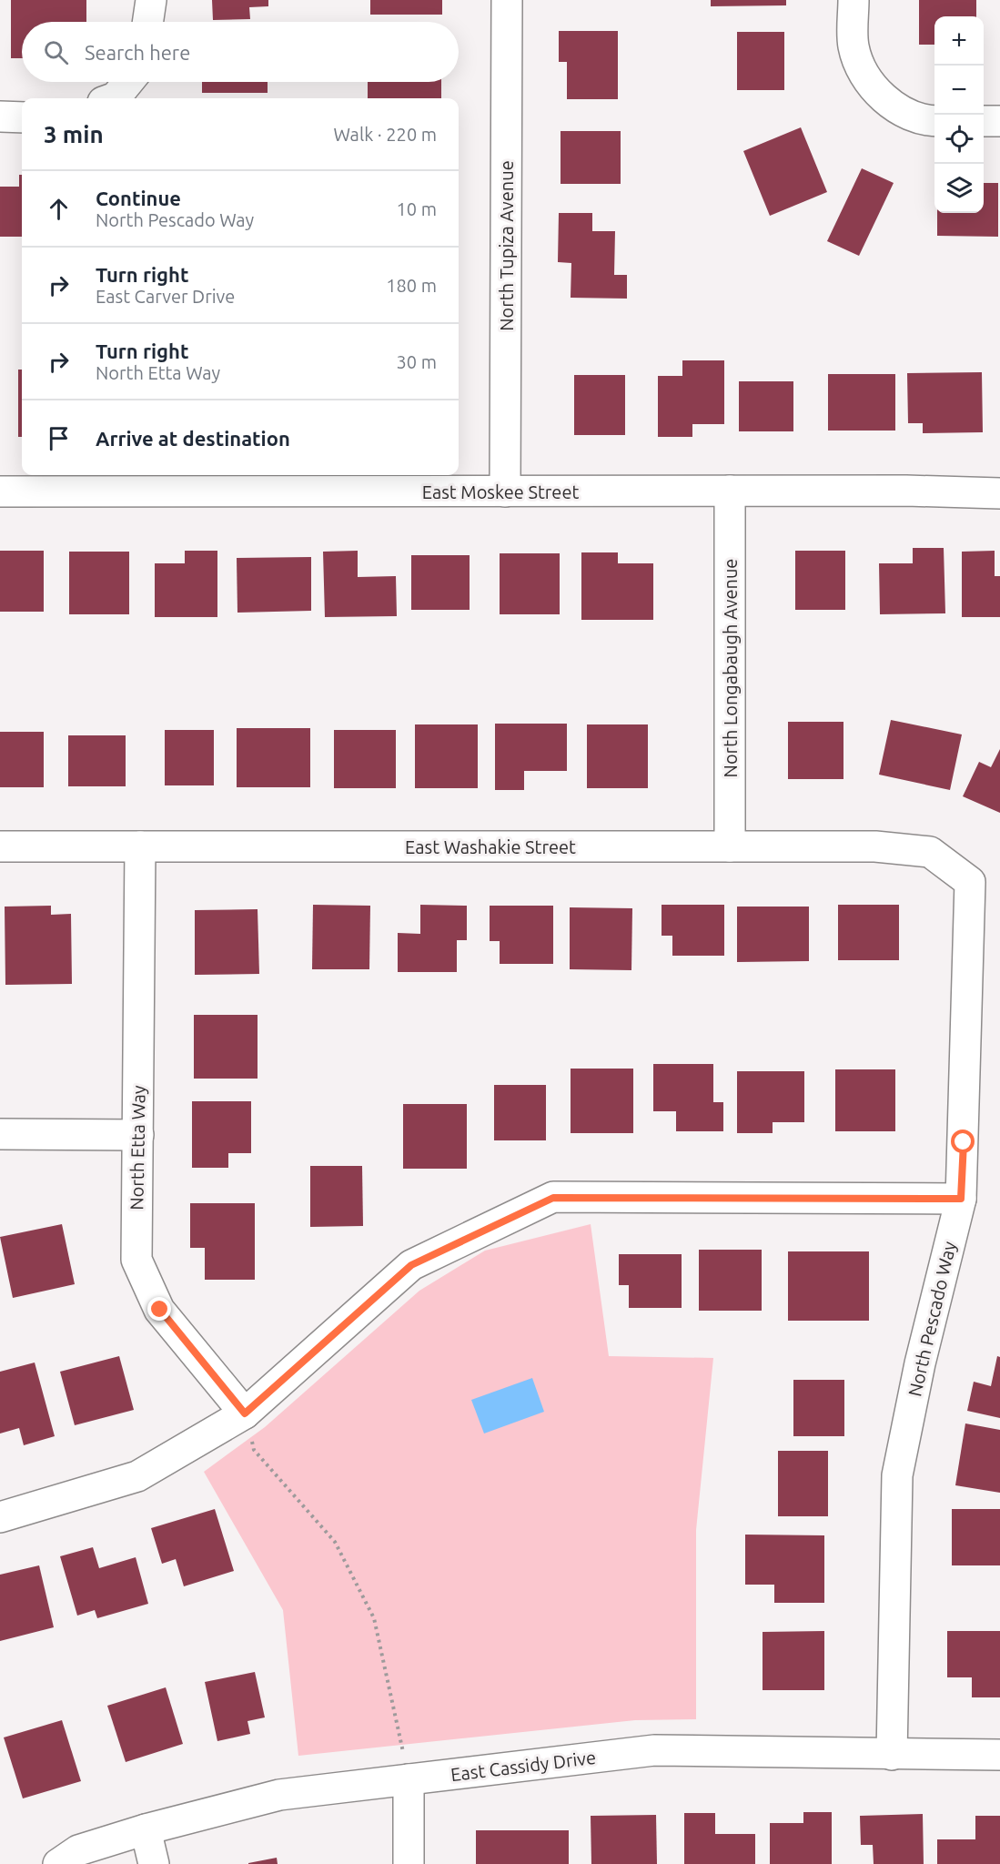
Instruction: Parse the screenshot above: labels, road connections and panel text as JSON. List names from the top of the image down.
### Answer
{
  "streets": {
    "street": [
      "North Tupiza Avenue",
      "East Moskee Street",
      "North Longabaugh Avenue",
      "East Washakie Street",
      "North Etta Way",
      "North Pescado Way",
      "East Cassidy Drive"
    ]
  },
  "crossings": [
    ["North Tupiza Avenue", "East Moskee Street"],
    ["East Moskee Street", "North Longabaugh Avenue"],
    ["North Longabaugh Avenue", "East Washakie Street"],
    ["East Washakie Street", "North Etta Way"],
    ["East Washakie Street", "North Pescado Way"],
    ["North Pescado Way", "East Cassidy Drive"]
  ],
  "page": {
    "map_buttons": ["+", "−"],
    "search": "Search here",
    "heading": ["3 min", "Walk · 220 m"],
    "list": [
      ["Continue", "North Pescado Way", "10 m"],
      ["Turn right", "East Carver Drive", "180 m"],
      ["Turn right", "North Etta Way", "30 m"],
      "Arrive at destination"
    ]
  }
}
